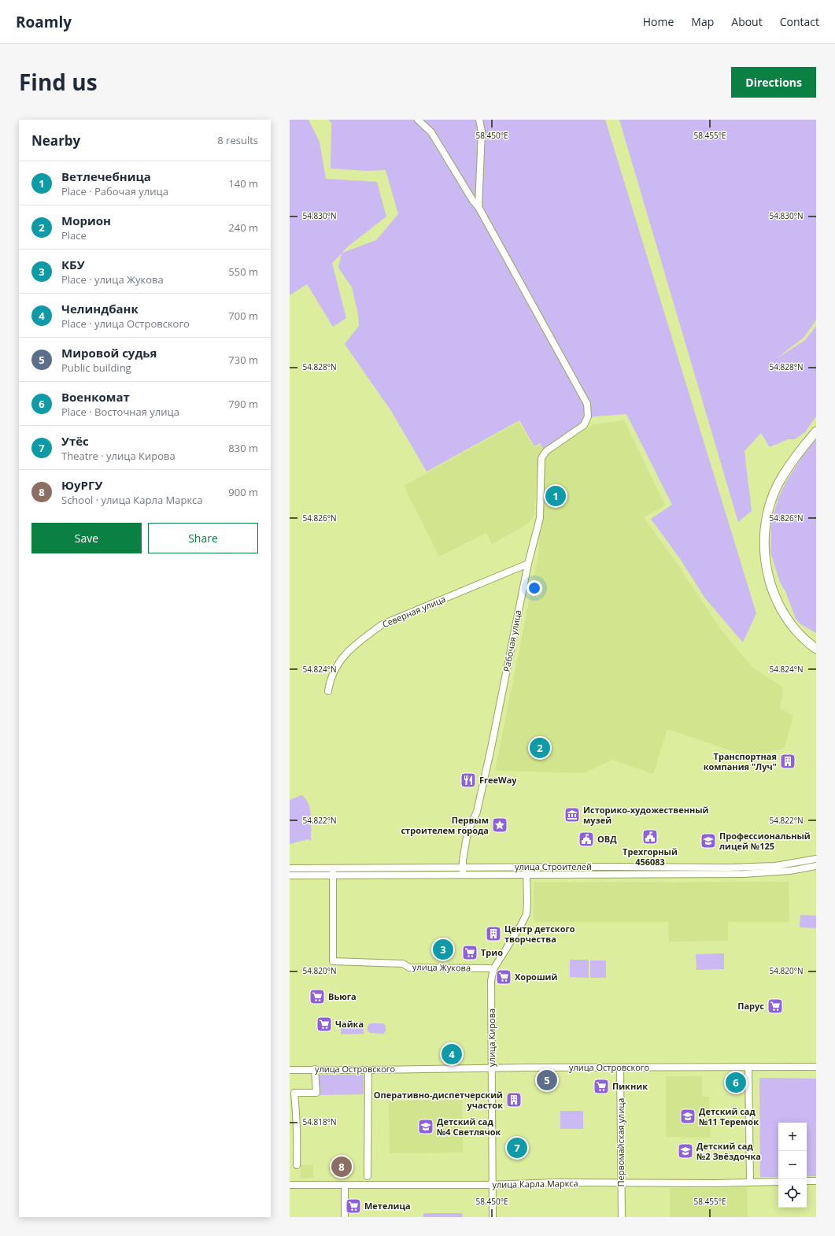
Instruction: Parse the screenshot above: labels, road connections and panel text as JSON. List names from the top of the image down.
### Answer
{
  "streets": {
    "street": [
      "Северная улица",
      "Рабочая улица",
      "улица Строителей",
      "улица Жукова",
      "улица Кирова",
      "улица Островского",
      "Первомайская улица",
      "улица Карла Маркса"
    ]
  },
  "crossings": [
    ["Северная улица", "Рабочая улица"],
    ["Рабочая улица", "улица Строителей"],
    ["улица Строителей", "улица Жукова"],
    ["улица Строителей", "улица Кирова"],
    ["улица Жукова", "улица Кирова"],
    ["улица Кирова", "улица Островского"],
    ["улица Кирова", "улица Карла Маркса"],
    ["улица Островского", "Первомайская улица"],
    ["Первомайская улица", "улица Карла Маркса"]
  ],
  "places": {
    "building": ["Транспортная компания \"Луч\"", "Центр детского творчества", "Оперативно-диспетчерский участок"],
    "restaurant": ["FreeWay"],
    "museum": ["Историко-художественный музей"],
    "place": ["Первым строителем города"],
    "public building": ["Трехгорный 456083", "ОВД"],
    "school or university": [
      "Профессиональный лицей №125",
      "Детский сад №11 Теремок",
      "Детский сад №4 Светлячок",
      "Детский сад №2 Звёздочка"
    ],
    "supermarket": [
      "Трио",
      "Хороший",
      "Вьюга",
      "Парус",
      "Чайка",
      "Пикник",
      "Метелица"
    ]
  },
  "page": {
    "header": "Roamly",
    "nav": [
      "Home",
      "Map",
      "About",
      "Contact"
    ],
    "title": "Find us",
    "buttons": [
      "Directions",
      ["Save", "Share"]
    ],
    "heading": ["Nearby", "8 results"],
    "list": [
      {
        "mark": "1",
        "name": "Ветлечебница",
        "note": "Place · Рабочая улица",
        "value": "140 m"
      },
      {
        "mark": "2",
        "name": "Морион",
        "note": "Place",
        "value": "240 m"
      },
      {
        "mark": "3",
        "name": "КБУ",
        "note": "Place · улица Жукова",
        "value": "550 m"
      },
      {
        "mark": "4",
        "name": "Челиндбанк",
        "note": "Place · улица Островского",
        "value": "700 m"
      },
      {
        "mark": "5",
        "name": "Мировой судья",
        "note": "Public building",
        "value": "730 m"
      },
      {
        "mark": "6",
        "name": "Военкомат",
        "note": "Place · Восточная улица",
        "value": "790 m"
      },
      {
        "mark": "7",
        "name": "Утёс",
        "note": "Theatre · улица Кирова",
        "value": "830 m"
      },
      {
        "mark": "8",
        "name": "ЮуРГУ",
        "note": "School · улица Карла Маркса",
        "value": "900 m"
      }
    ],
    "pins": [
      "1",
      "2",
      "3",
      "4",
      "5",
      "6",
      "7",
      "8"
    ],
    "map_buttons": ["+", "−"]
  },
  "coordinates": [
    "58.450°E",
    "58.455°E",
    "54.830°N",
    "54.828°N",
    "54.826°N",
    "54.824°N",
    "54.822°N",
    "54.820°N",
    "54.818°N"
  ]
}
